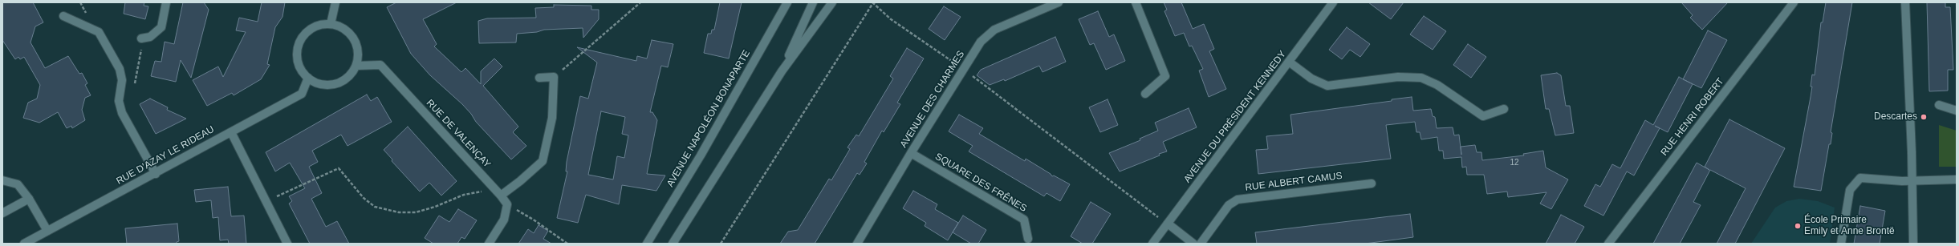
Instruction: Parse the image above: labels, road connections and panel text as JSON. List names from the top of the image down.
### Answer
{
  "streets": {
    "street": [
      "AVENUE DES CHARMES",
      "AVENUE DU PRÉSIDENT KENNEDY",
      "RUE HENRI ROBERT",
      "AVENUE NAPOLÉON BONAPARTE",
      "RUE DE VALENÇAY",
      "RUE D’AZAY LE RIDEAU",
      "RUE ALBERT CAMUS",
      "SQUARE DES FRÊNES"
    ]
  },
  "crossings": [
    ["AVENUE DES CHARMES", "SQUARE DES FRÊNES"],
    ["RUE DE VALENÇAY", "RUE D’AZAY LE RIDEAU"]
  ],
  "places": ["Descartes", "École Primaire Emily et Anne Brontë"],
  "house_numbers": ["12"]
}
